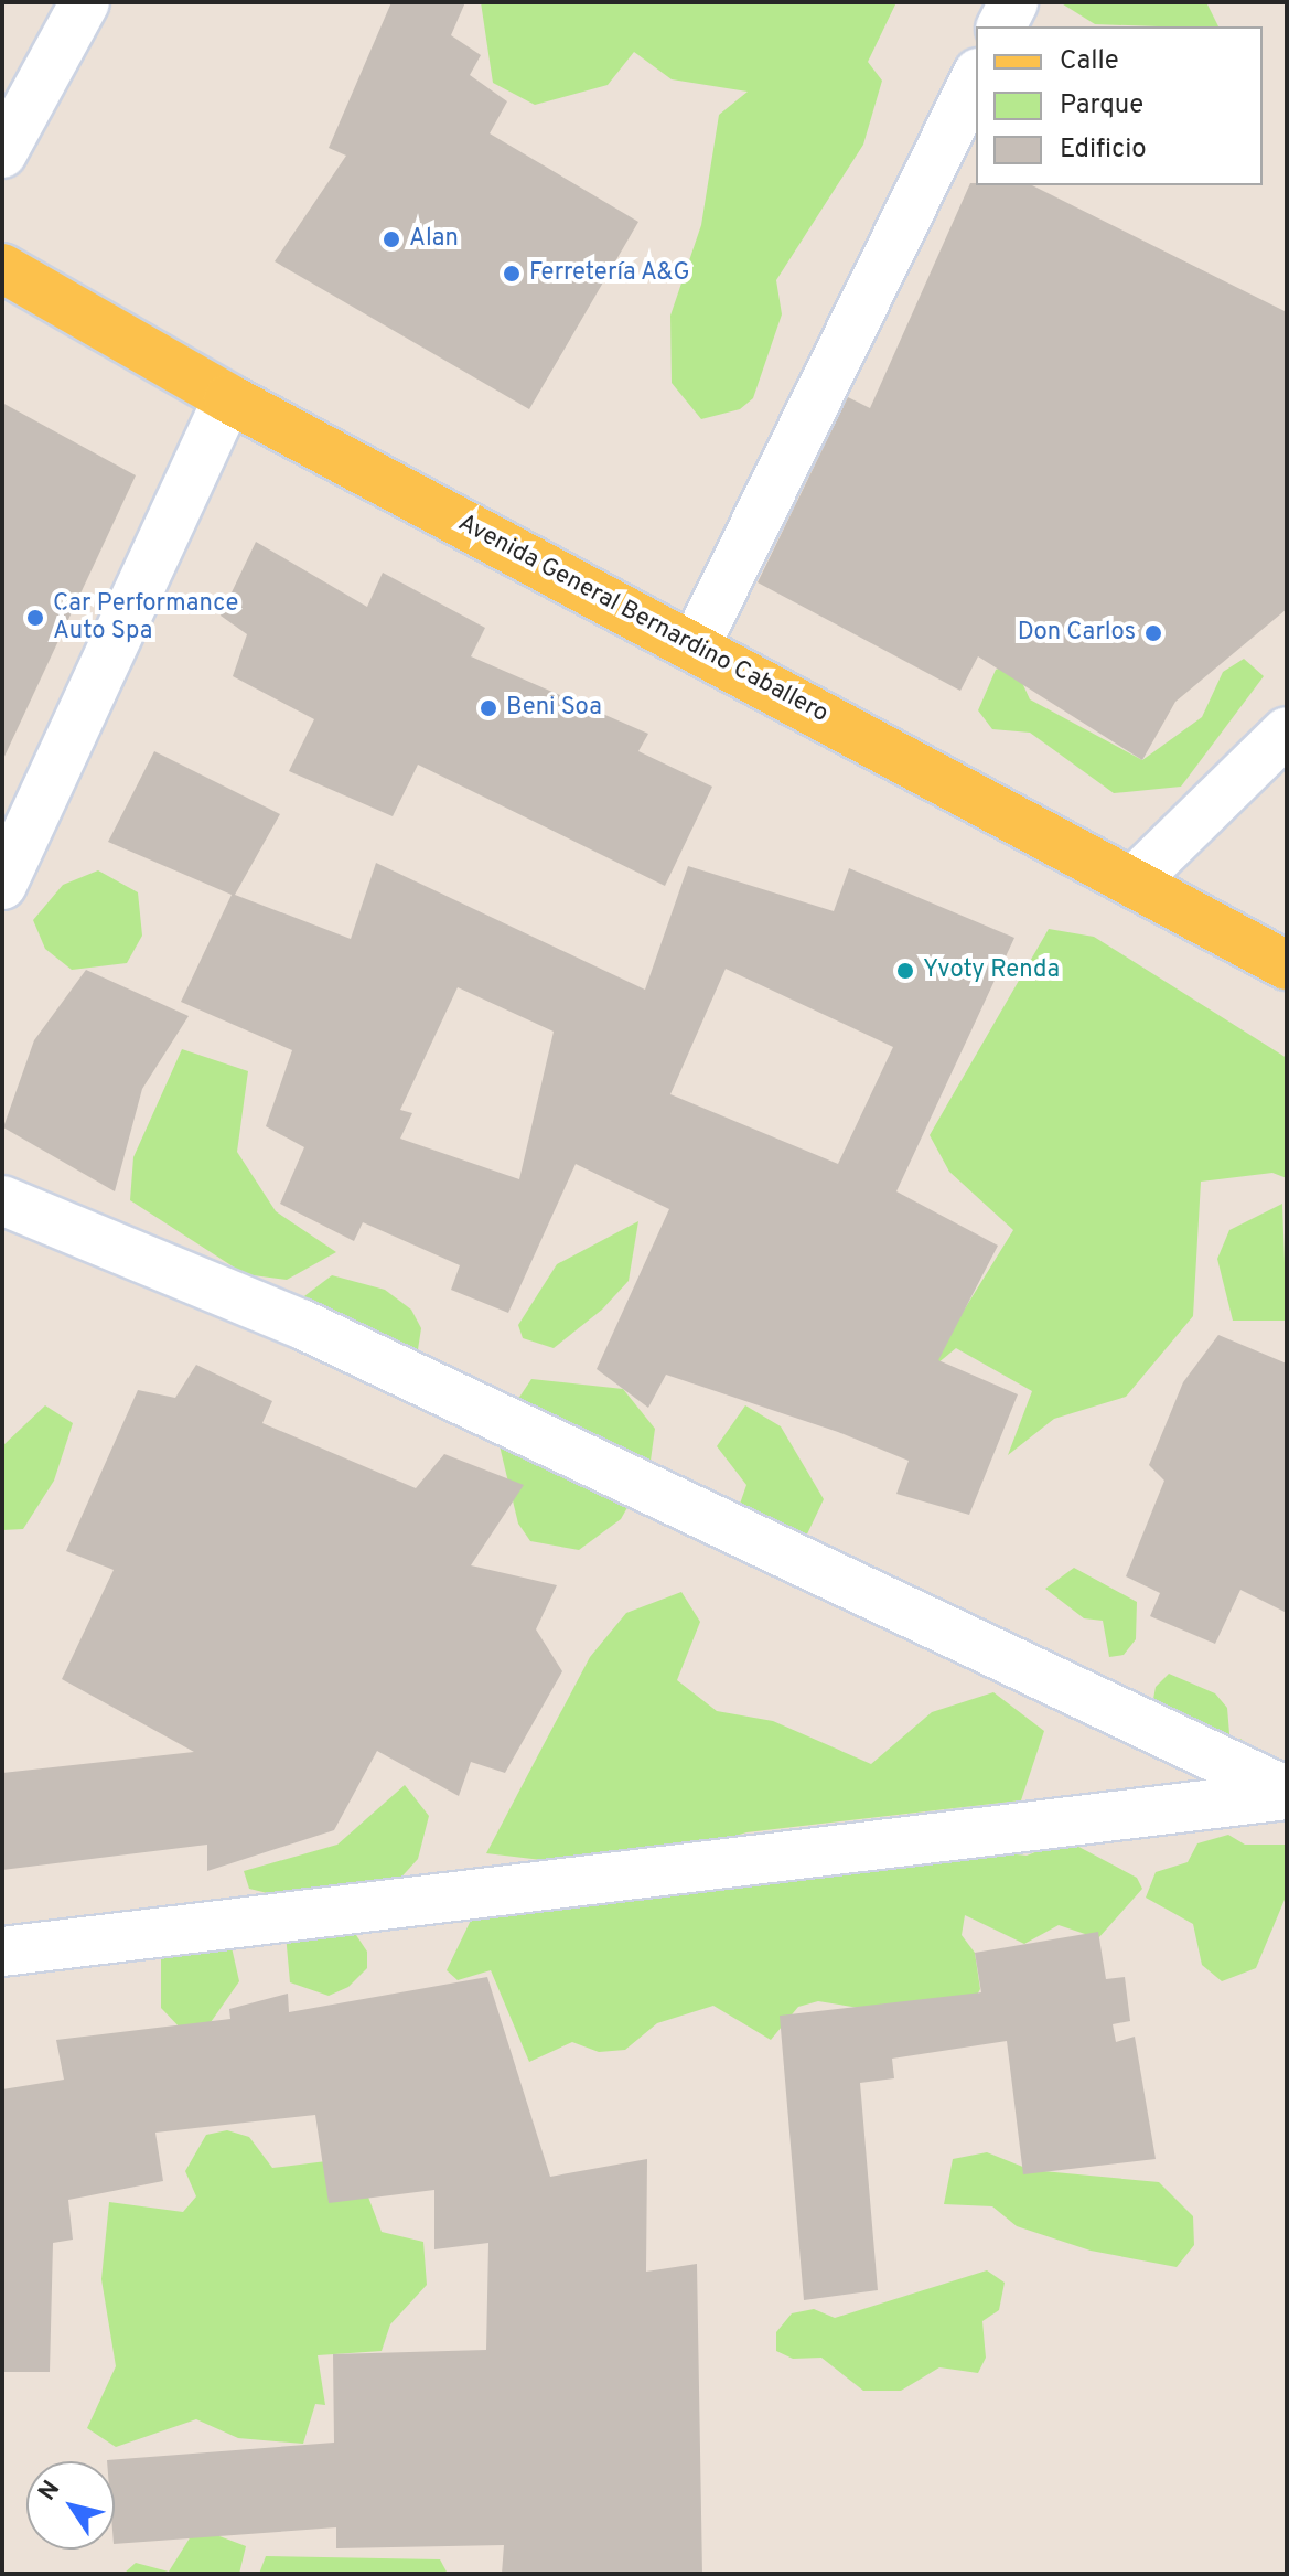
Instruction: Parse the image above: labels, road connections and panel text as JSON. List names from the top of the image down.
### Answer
{
  "streets": {
    "main road": ["Avenida General Bernardino Caballero"]
  },
  "places": [
    "Alan",
    "Ferretería A&G",
    "Car Performance Auto Spa",
    "Don Carlos",
    "Beni Soa",
    "Yvoty Renda"
  ],
  "legend": ["Calle", "Parque", "Edificio"],
  "north": "top left"
}
